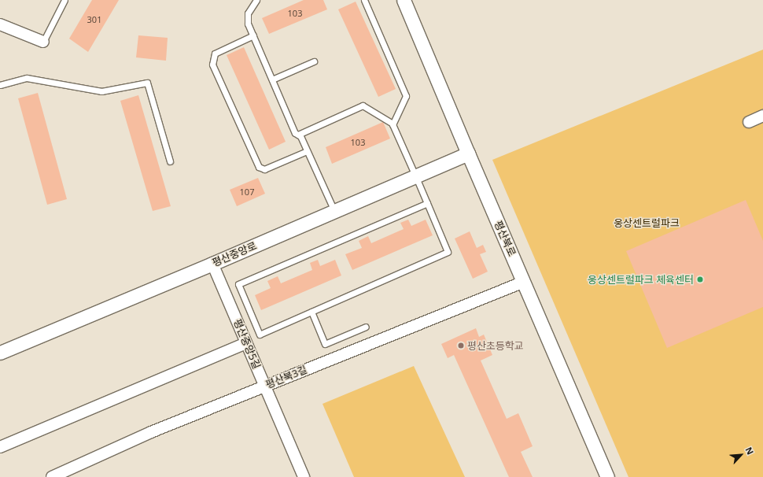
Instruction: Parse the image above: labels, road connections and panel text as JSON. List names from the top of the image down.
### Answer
{
  "streets": {
    "street": [
      "평산북로",
      "평산중앙로",
      "평산중앙5길",
      "평산북3길"
    ]
  },
  "crossings": [
    ["평산북로", "평산중앙로"],
    ["평산북로", "평산북3길"],
    ["평산중앙로", "평산중앙5길"],
    ["평산중앙5길", "평산북3길"]
  ],
  "parks": ["웅상센트럴파크"],
  "places": ["웅상센트럴파크 체육센터", "평산초등학교"],
  "house_numbers": [
    "103",
    "301",
    "103",
    "107"
  ],
  "north": "top right"
}
